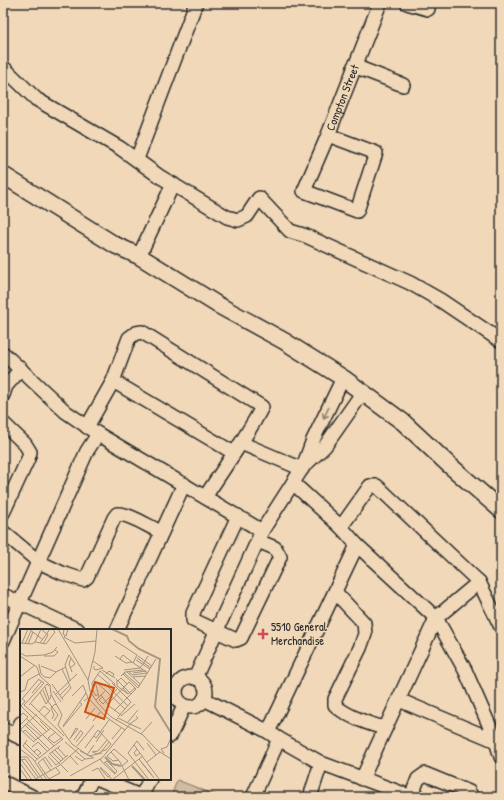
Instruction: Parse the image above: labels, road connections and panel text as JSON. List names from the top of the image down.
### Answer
{
  "streets": {
    "street": ["Compton Street"]
  },
  "places": {
    "health": ["5510 General Merchandise"]
  }
}
